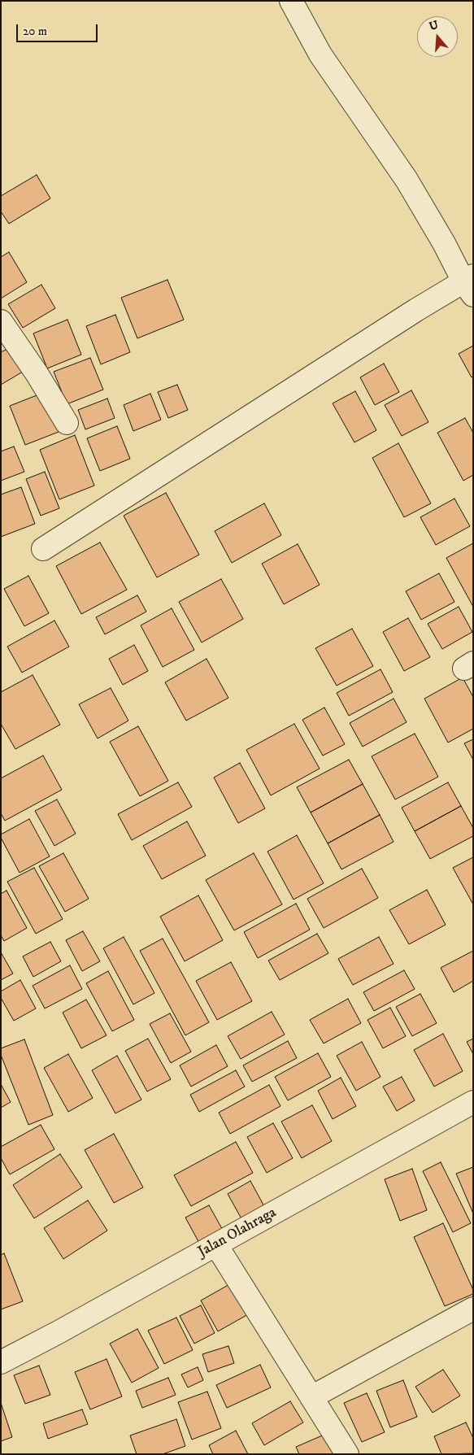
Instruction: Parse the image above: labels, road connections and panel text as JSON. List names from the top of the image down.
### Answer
{
  "streets": {
    "street": ["Jalan Olahraga"]
  },
  "scale_bar": "20 m",
  "north": "top"
}
